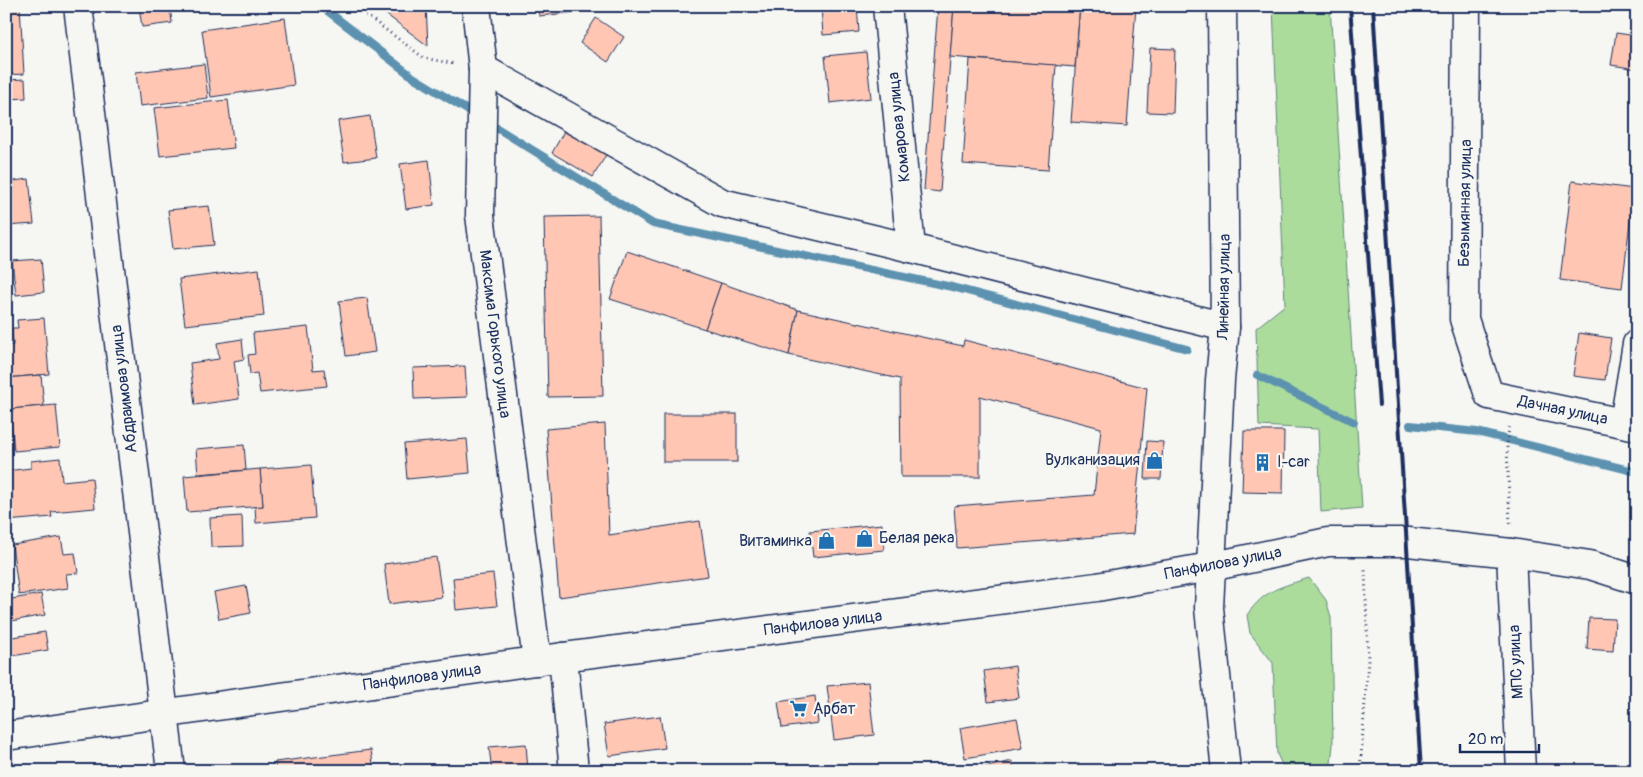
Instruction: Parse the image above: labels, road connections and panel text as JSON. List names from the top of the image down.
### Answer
{
  "streets": {
    "street": [
      "Комарова улица",
      "Безымянная улица",
      "Линейная улица",
      "Максима Горького улица",
      "Абдраимова улица",
      "Дачная улица",
      "Панфилова улица",
      "МПС улица"
    ]
  },
  "crossings": [
    ["Безымянная улица", "Дачная улица"],
    ["Линейная улица", "Панфилова улица"],
    ["Максима Горького улица", "Панфилова улица"],
    ["Абдраимова улица", "Панфилова улица"],
    ["Панфилова улица", "МПС улица"]
  ],
  "places": {
    "shop": ["Вулканизация", "Белая река", "Витаминка"],
    "building": ["I-car"],
    "supermarket": ["Арбат"]
  },
  "scale_bar": "20 m"
}
